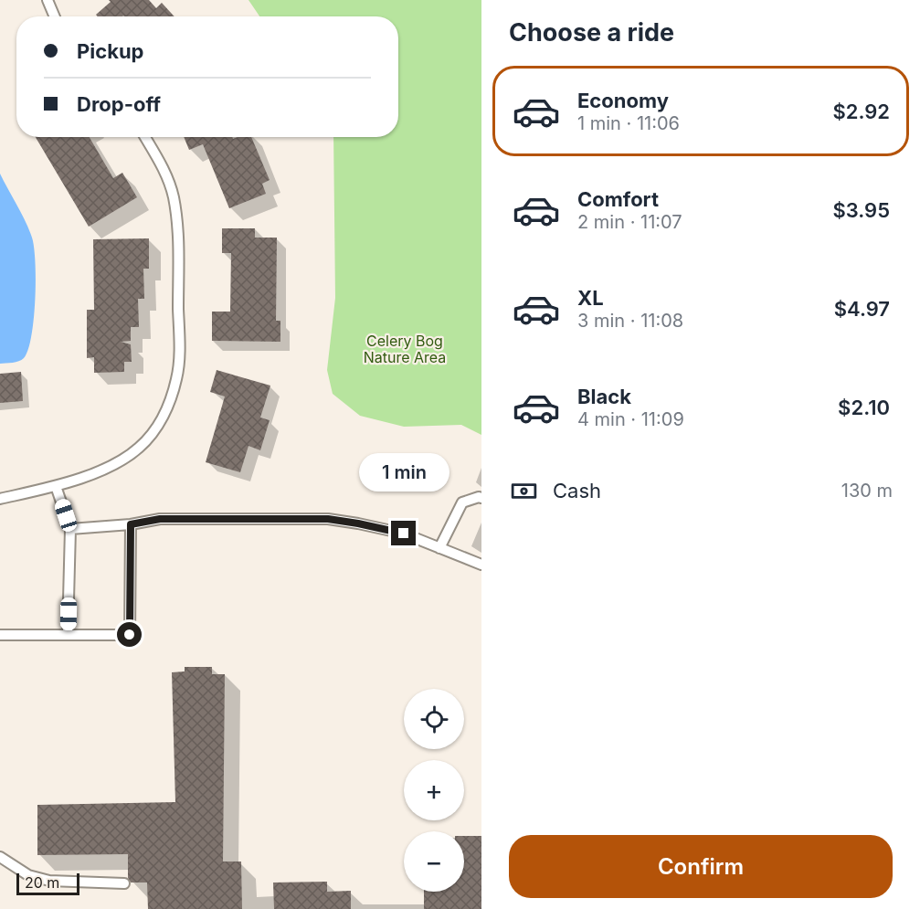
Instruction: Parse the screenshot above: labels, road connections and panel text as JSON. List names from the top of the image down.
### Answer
{
  "parks": ["Celery Bog Nature Area"],
  "scale_bar": "20 m",
  "page": {
    "heading": "Choose a ride",
    "banner": ["Pickup", "Drop-off"],
    "list": [
      {
        "name": "Economy",
        "note": "1 min · 11:06",
        "value": "$2.92"
      },
      {
        "name": "Comfort",
        "note": "2 min · 11:07",
        "value": "$3.95"
      },
      {
        "name": "XL",
        "note": "3 min · 11:08",
        "value": "$4.97"
      },
      {
        "name": "Black",
        "note": "4 min · 11:09",
        "value": "$2.10"
      }
    ],
    "bubble": "1 min",
    "pay": ["Cash", "130 m"],
    "map_buttons": ["+", "−"],
    "buttons": "Confirm",
    "scale": "20 m"
  }
}
